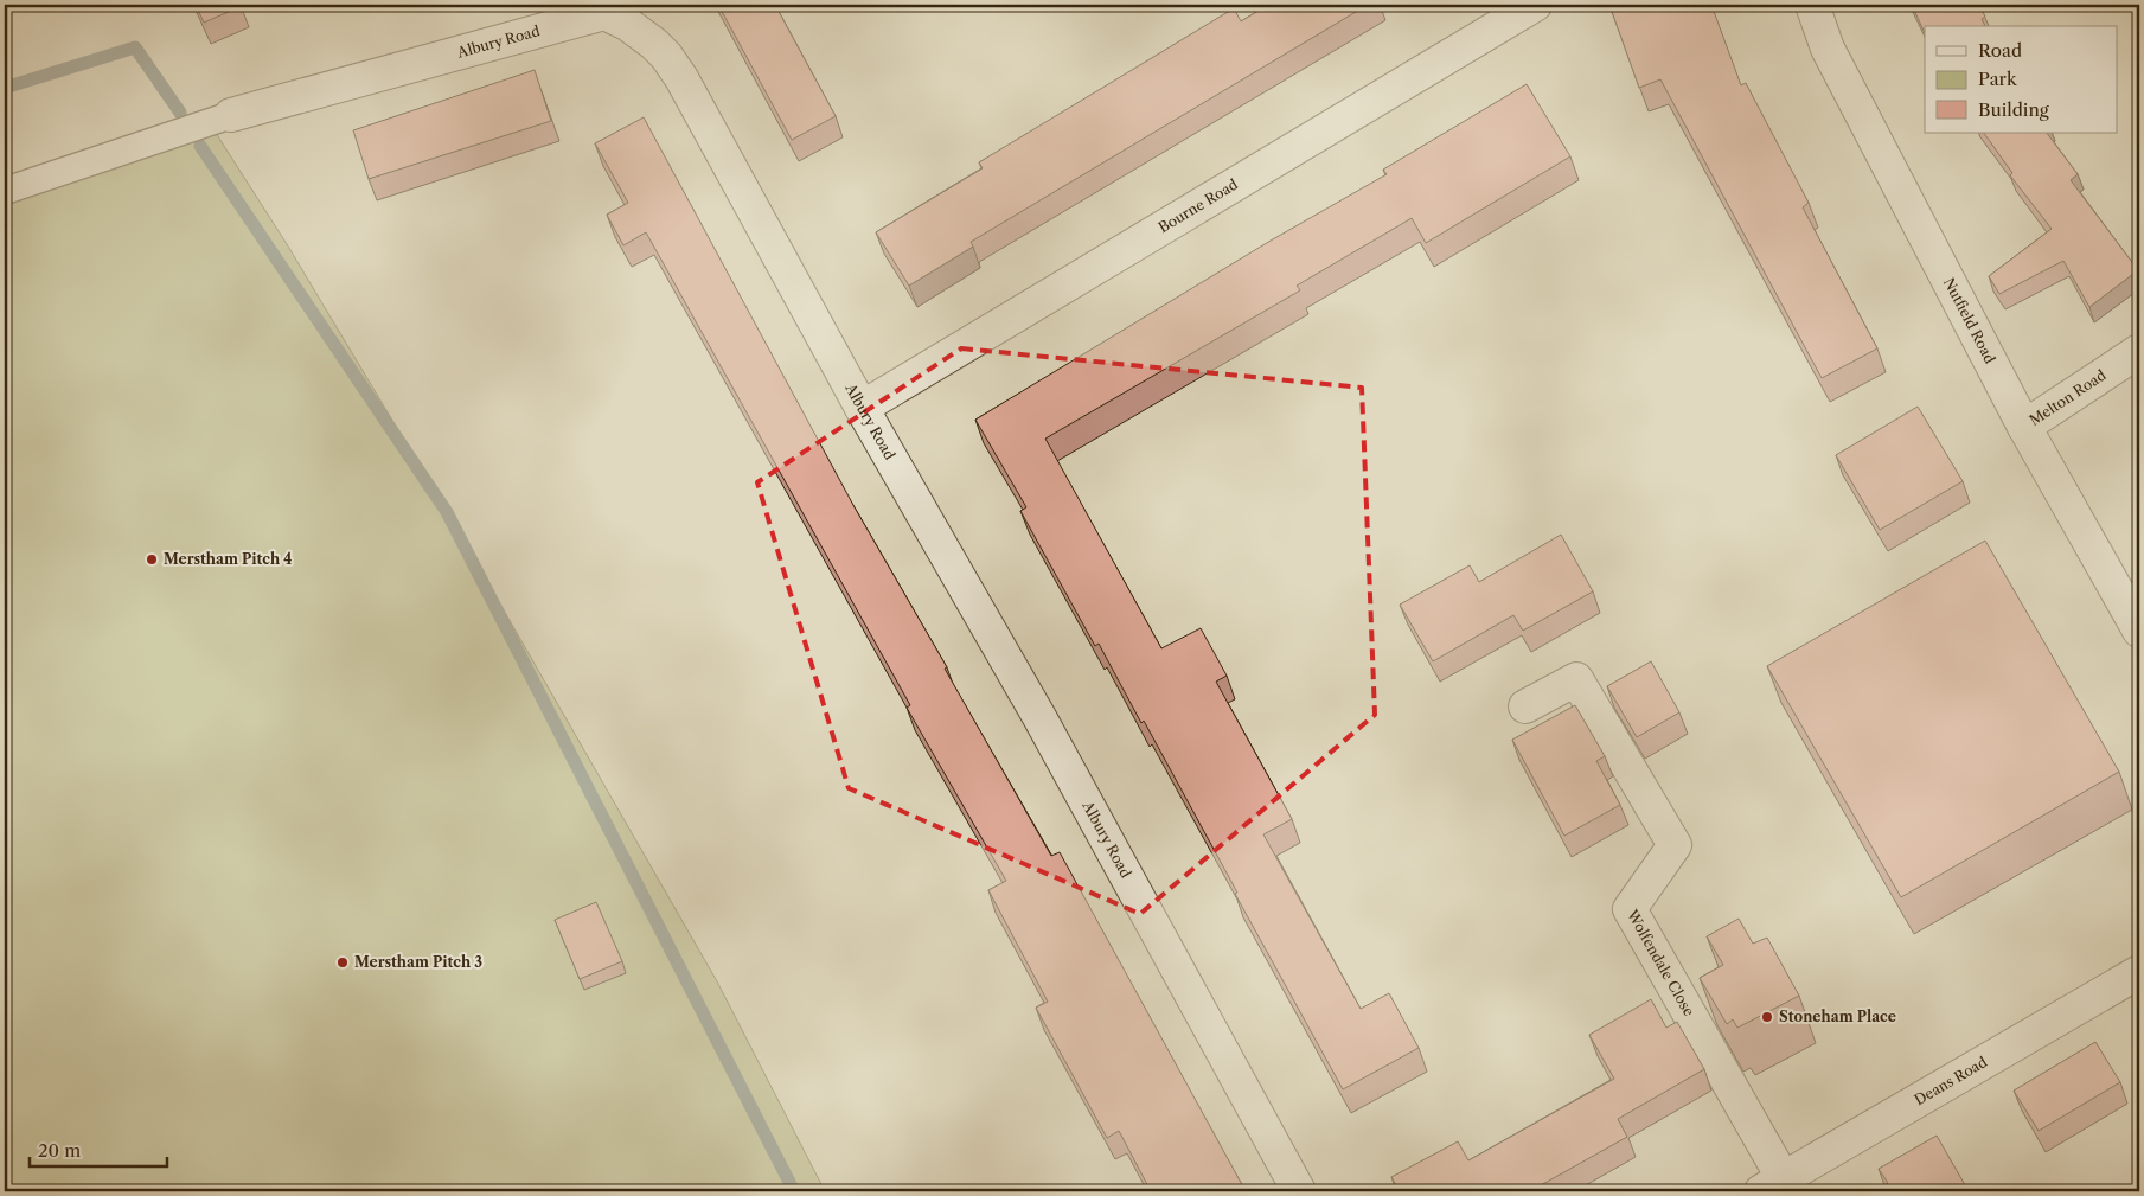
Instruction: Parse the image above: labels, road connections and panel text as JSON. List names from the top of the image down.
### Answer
{
  "streets": {
    "street": [
      "Albury Road",
      "Bourne Road",
      "Nutfield Road",
      "Melton Road",
      "Wolfendale Close",
      "Deans Road"
    ]
  },
  "crossings": [
    ["Albury Road", "Bourne Road"],
    ["Nutfield Road", "Melton Road"],
    ["Wolfendale Close", "Deans Road"]
  ],
  "places": ["Merstham Pitch 4", "Merstham Pitch 3", "Stoneham Place"],
  "legend": ["Road", "Park", "Building"],
  "scale_bar": "20 m"
}
